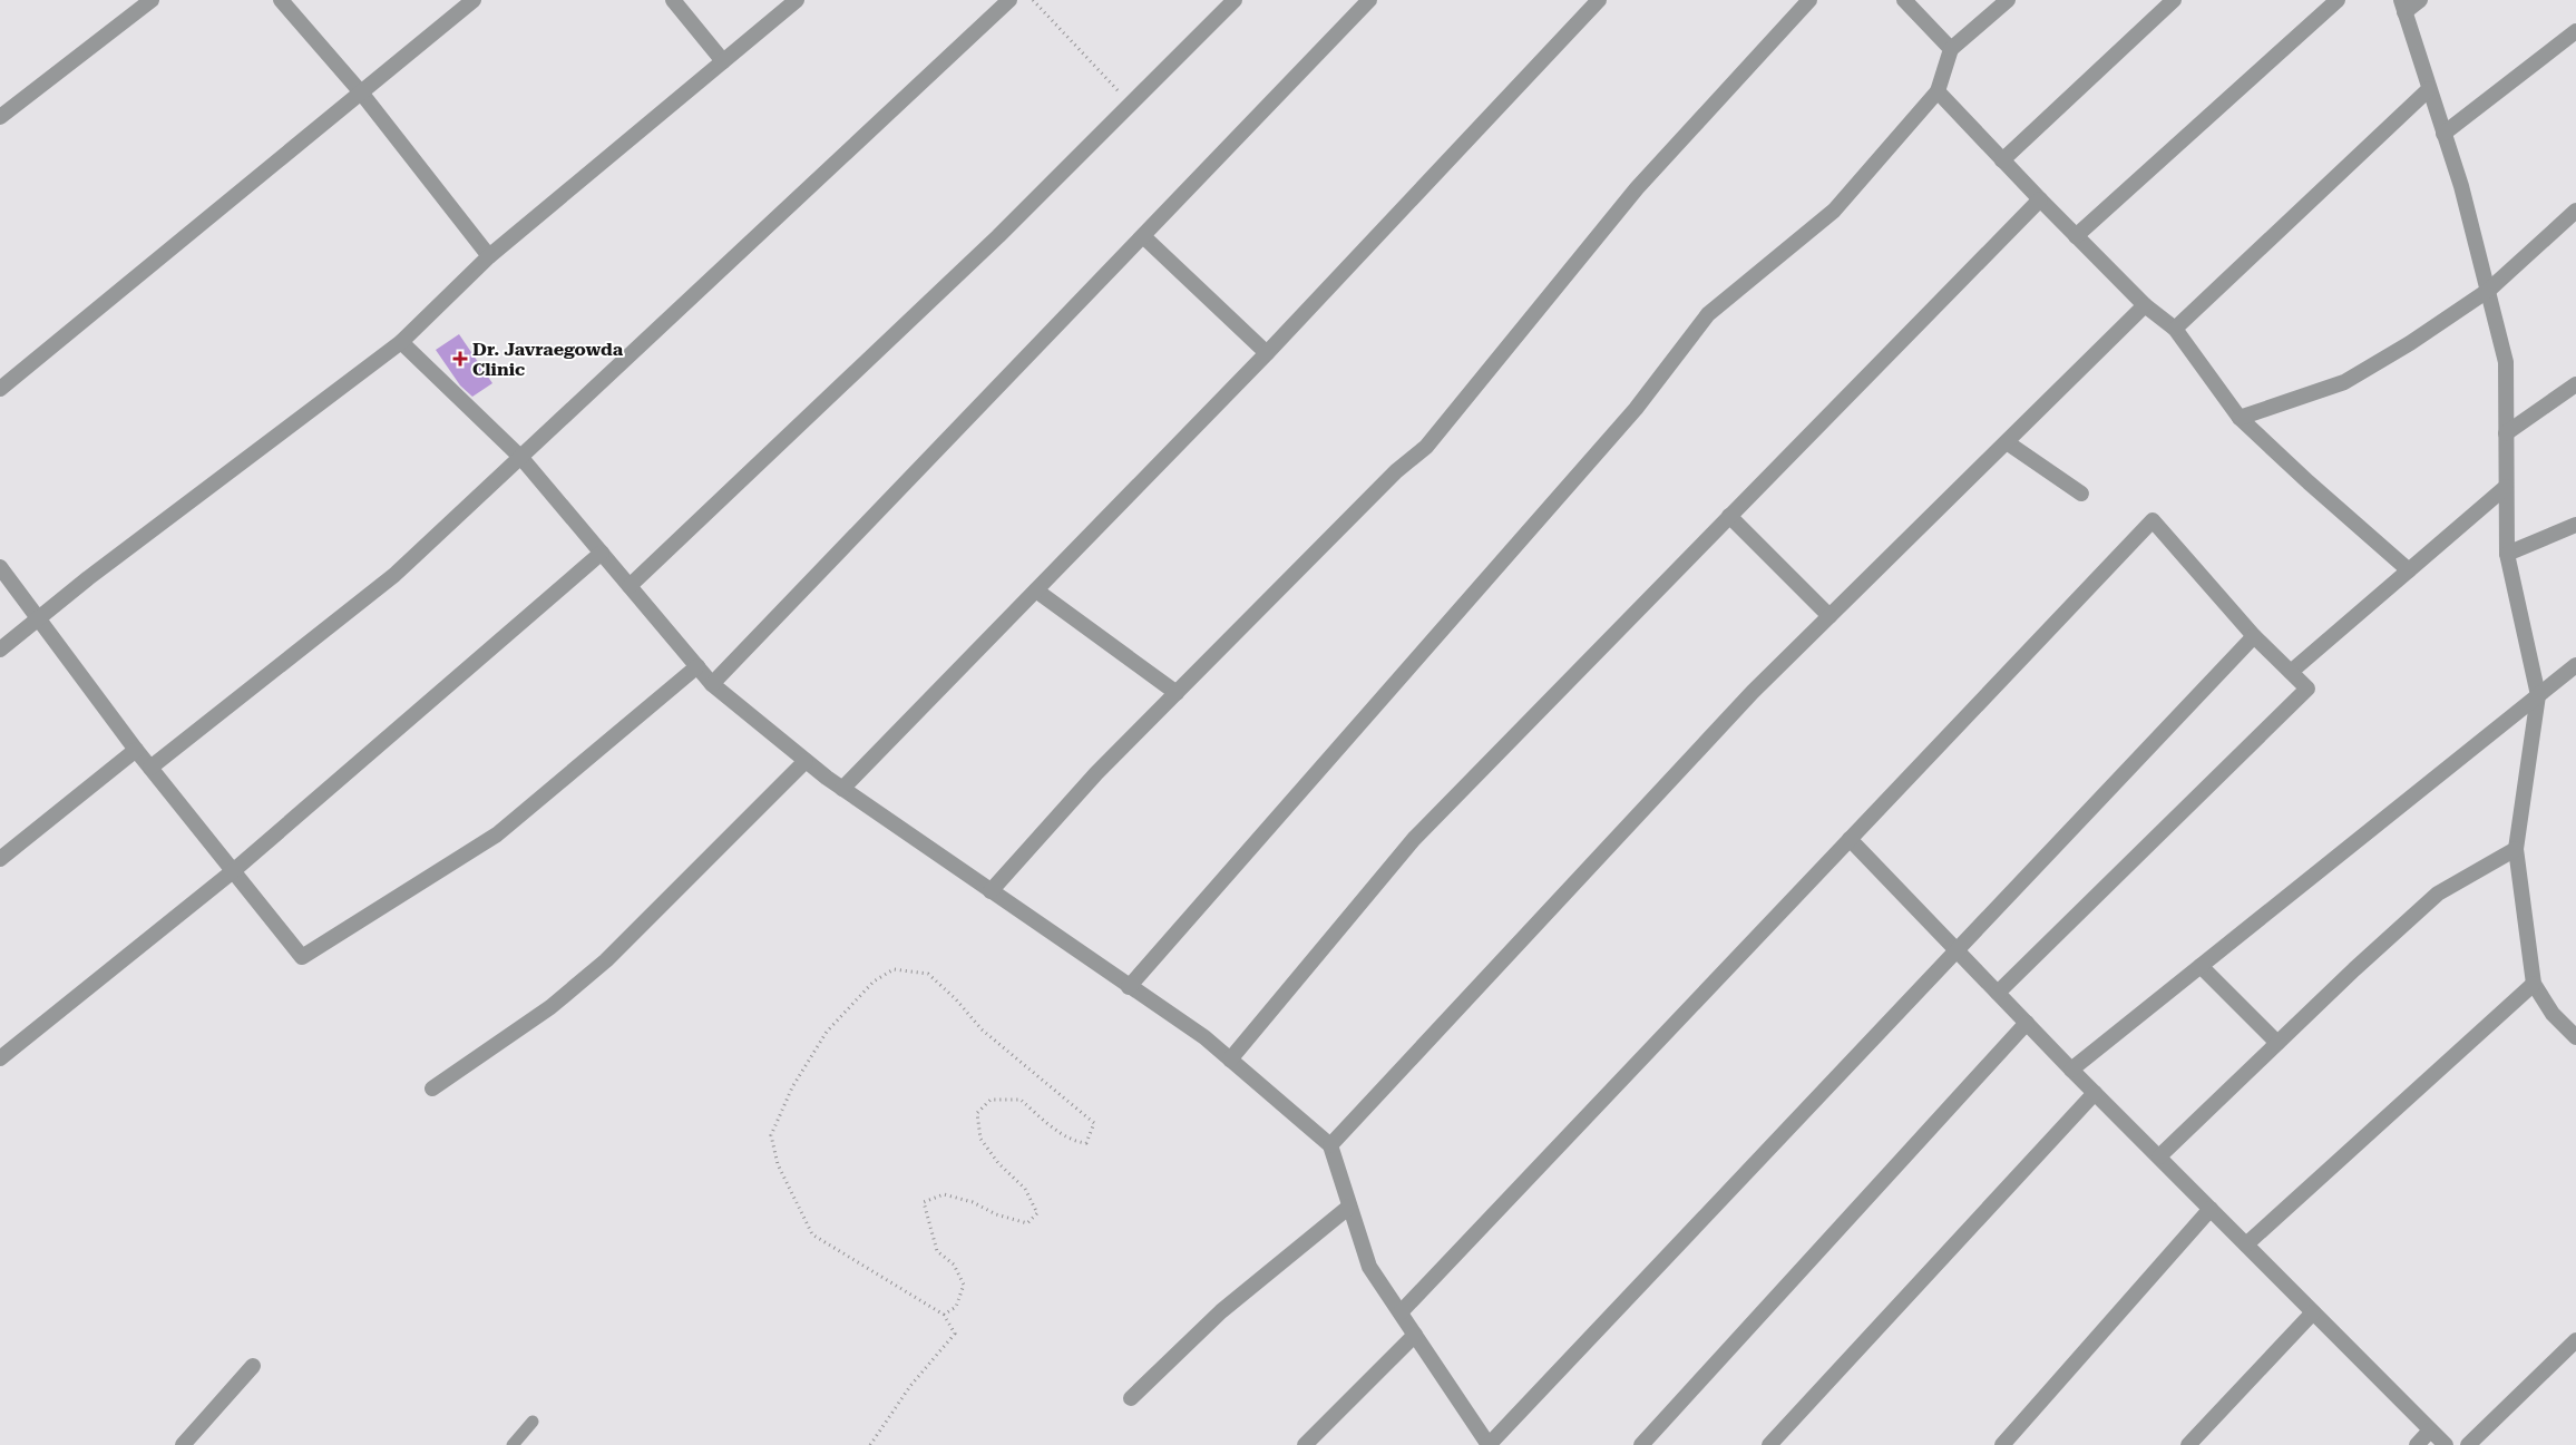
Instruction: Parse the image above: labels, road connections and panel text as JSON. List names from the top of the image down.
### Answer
{
  "places": {
    "health": ["Dr. Javraegowda Clinic"]
  }
}
